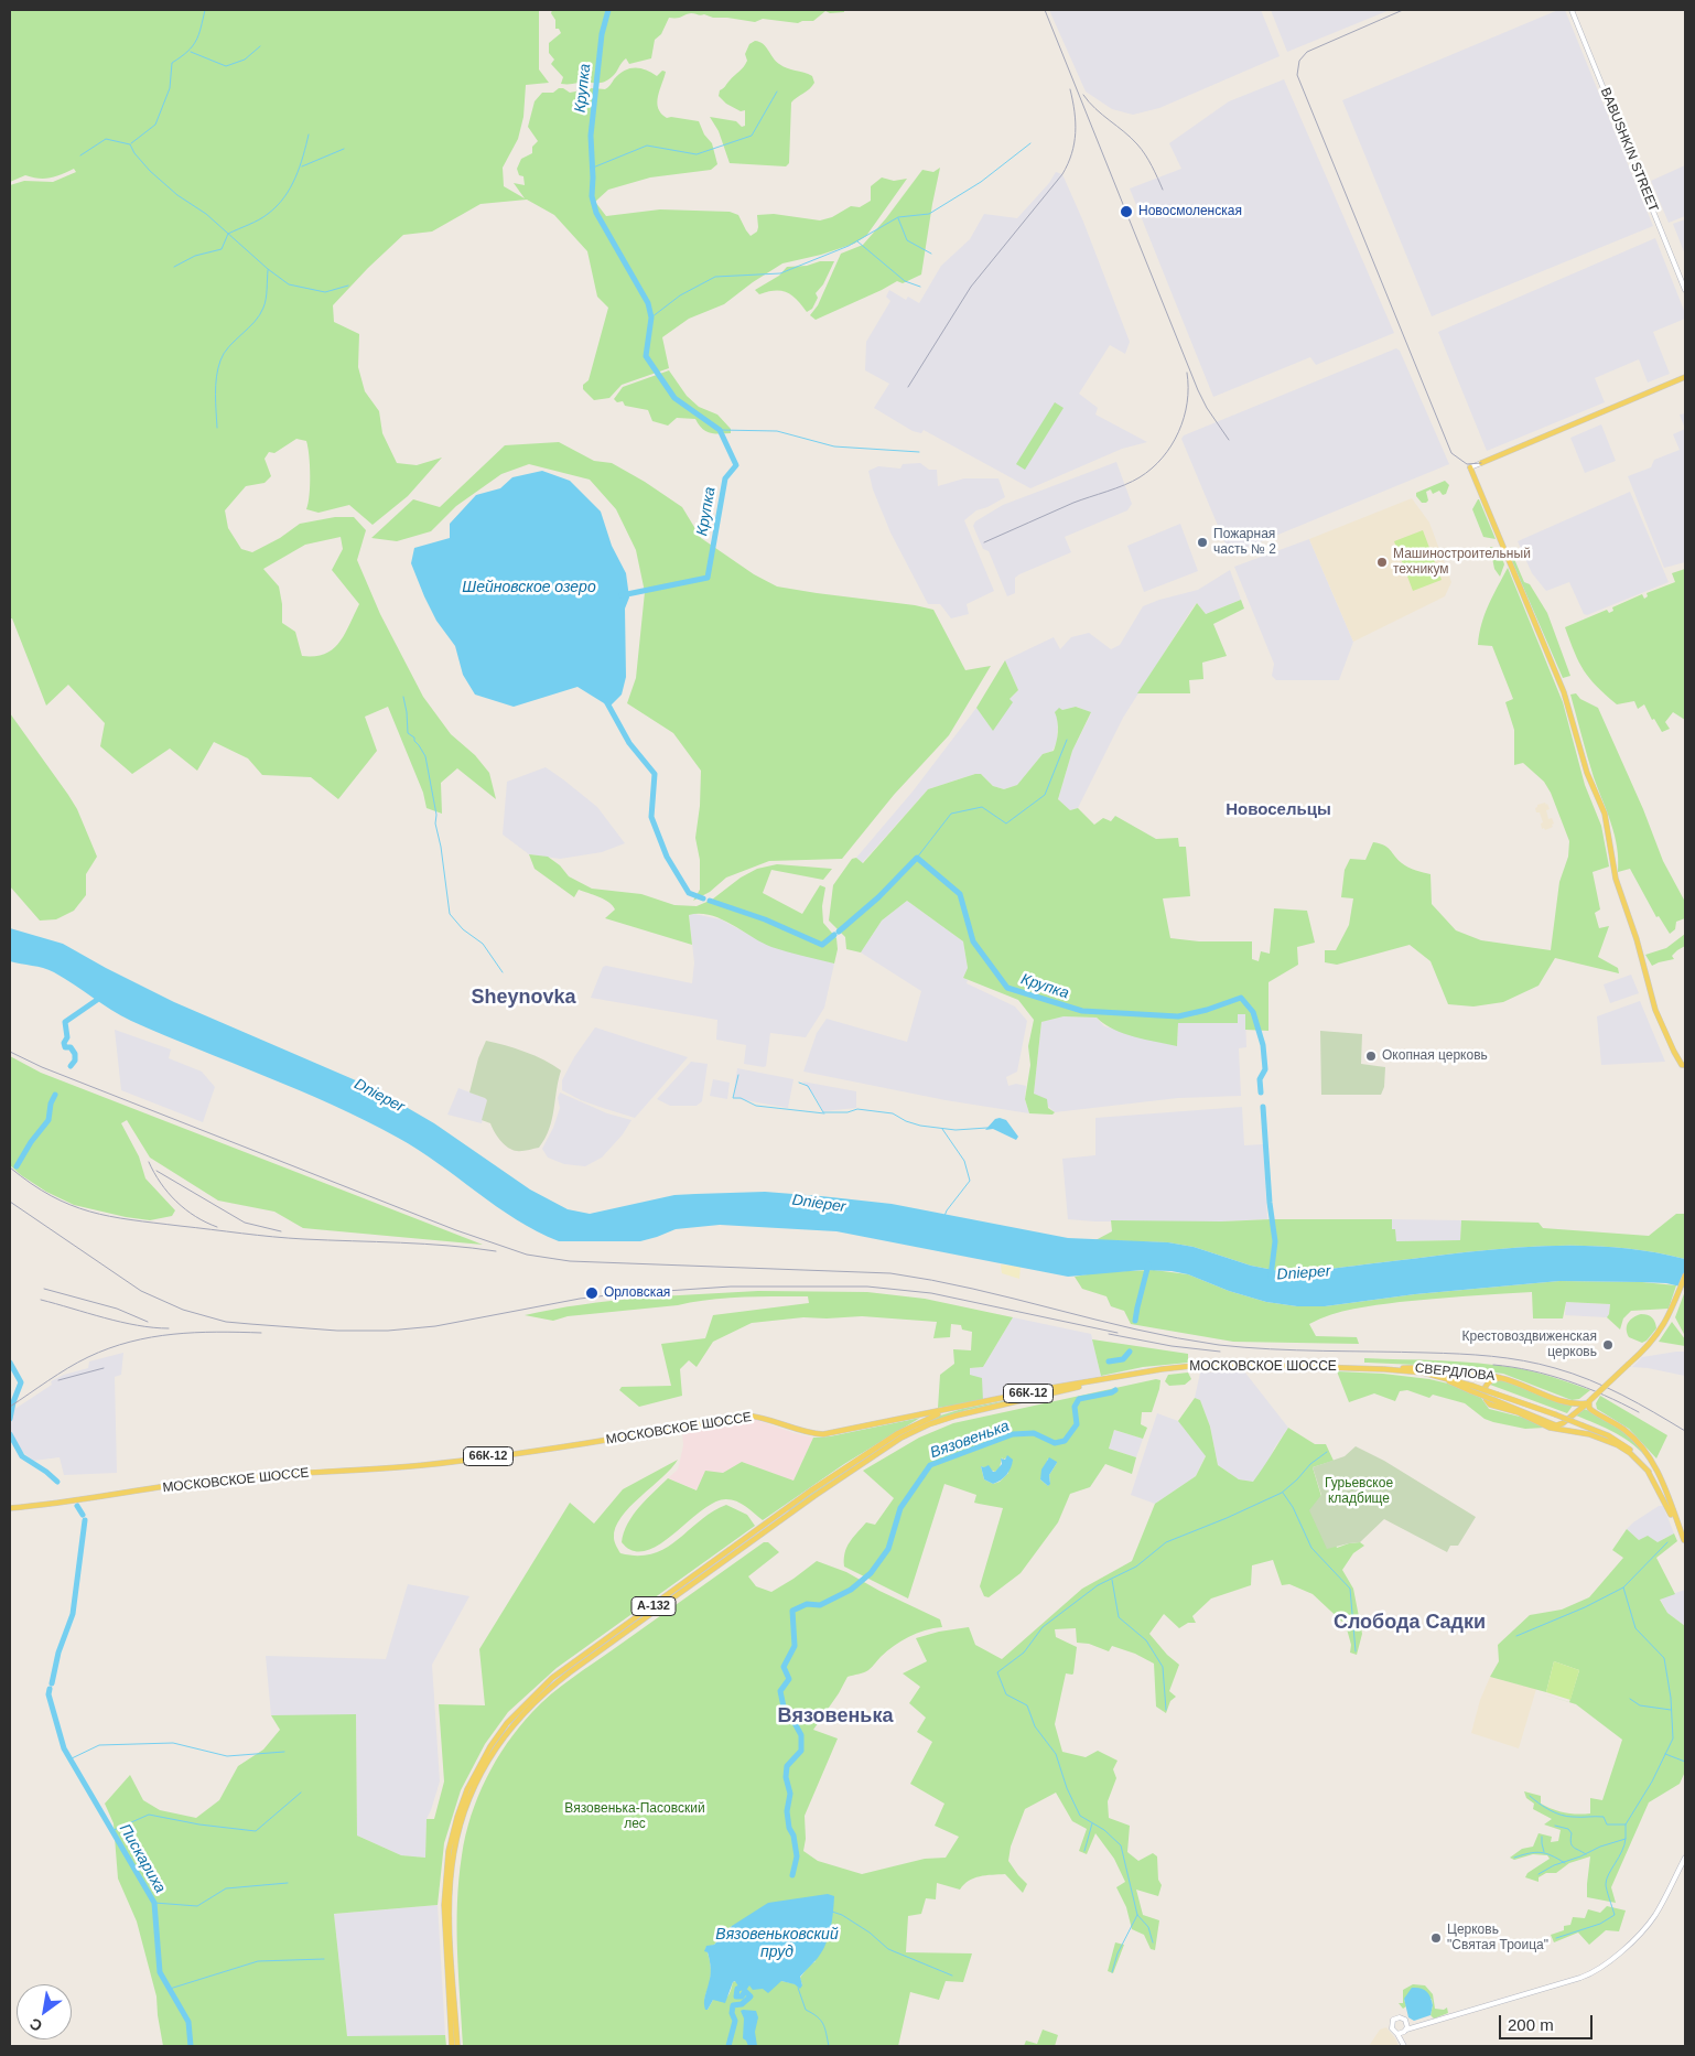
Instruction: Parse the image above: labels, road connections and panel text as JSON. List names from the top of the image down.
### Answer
{
  "streets": {
    "main road": [
      "BABUSHKIN STREET",
      "МОСКОВСКОЕ ШОССЕ",
      "СВЕРДЛОВА",
      "66К-12",
      "А-132"
    ]
  },
  "crossings": [
    ["МОСКОВСКОЕ ШОССЕ", "СВЕРДЛОВА"],
    ["МОСКОВСКОЕ ШОССЕ", "А-132"]
  ],
  "districts": [
    "Новосельцы",
    "Sheynovka",
    "Слобода Садки",
    "Вязовенька"
  ],
  "water": [
    "Крупка",
    "Шейновское озеро",
    "Dnieper",
    "Вязовенька",
    "Пискариха",
    "Вязовеньковский пруд"
  ],
  "parks": ["Гурьевское кладбище", "Вязовенька-Пасовский лес"],
  "places": [
    "Новосмоленская",
    "Пожарная часть № 2",
    "Машиностроительный техникум",
    "Окопная церковь",
    "Орловская",
    "Крестовоздвиженская церковь",
    "Церковь \"Святая Троица\""
  ],
  "scale_bar": "200 m",
  "north": "bottom left"
}
